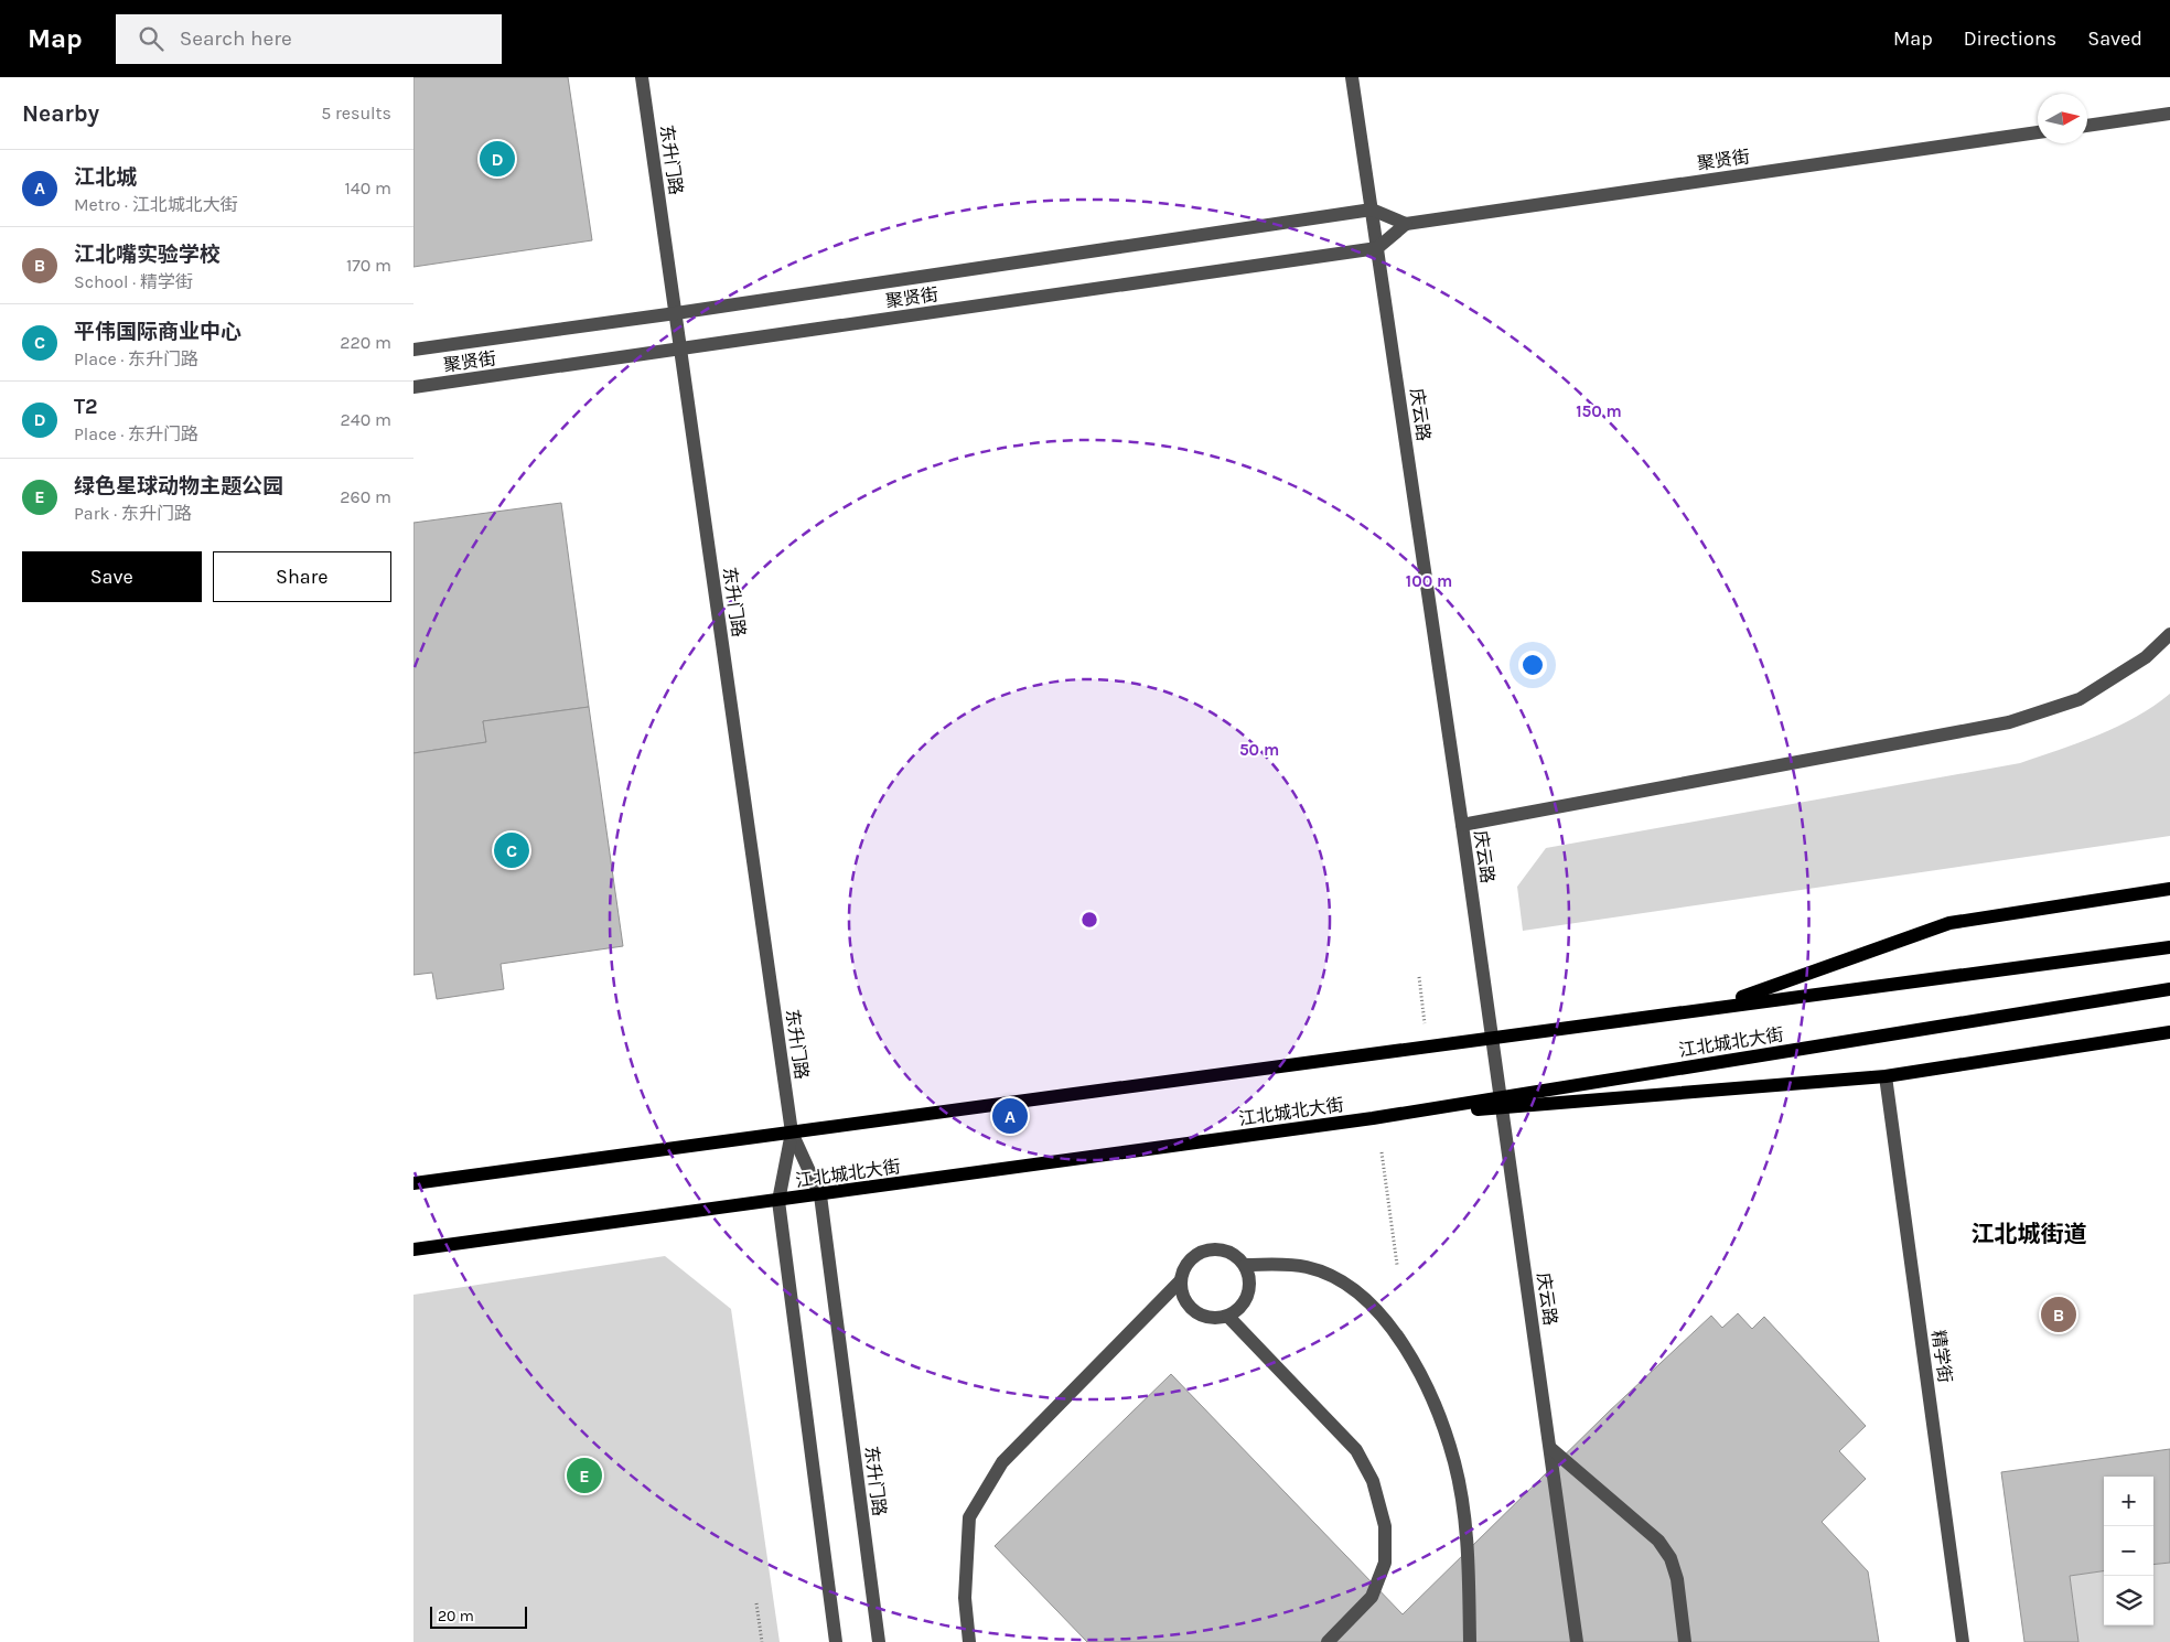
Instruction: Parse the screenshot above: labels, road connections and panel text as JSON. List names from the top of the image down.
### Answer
{
  "streets": {
    "main road": ["江北城北大街"],
    "street": [
      "东升门路",
      "聚贤街",
      "庆云路",
      "精学街"
    ]
  },
  "crossings": [
    ["东升门路", "聚贤街"],
    ["东升门路", "江北城北大街"],
    ["聚贤街", "庆云路"]
  ],
  "districts": ["江北城街道"],
  "scale_bar": "20 m",
  "north": "right",
  "page": {
    "header": "Map",
    "search": "Search here",
    "nav": ["Map", "Directions", "Saved"],
    "heading": ["Nearby", "5 results"],
    "pins": [
      "D",
      "C",
      "A",
      "B",
      "E"
    ],
    "list": [
      {
        "mark": "A",
        "name": "江北城",
        "note": "Metro · 江北城北大街",
        "value": "140 m"
      },
      {
        "mark": "B",
        "name": "江北嘴实验学校",
        "note": "School · 精学街",
        "value": "170 m"
      },
      {
        "mark": "C",
        "name": "平伟国际商业中心",
        "note": "Place · 东升门路",
        "value": "220 m"
      },
      {
        "mark": "D",
        "name": "T2",
        "note": "Place · 东升门路",
        "value": "240 m"
      },
      {
        "mark": "E",
        "name": "绿色星球动物主题公园",
        "note": "Park · 东升门路",
        "value": "260 m"
      }
    ],
    "buttons": ["Save", "Share"],
    "map_buttons": ["+", "−"],
    "scale": "20 m"
  },
  "rings": ["150 m", "100 m", "50 m"]
}
